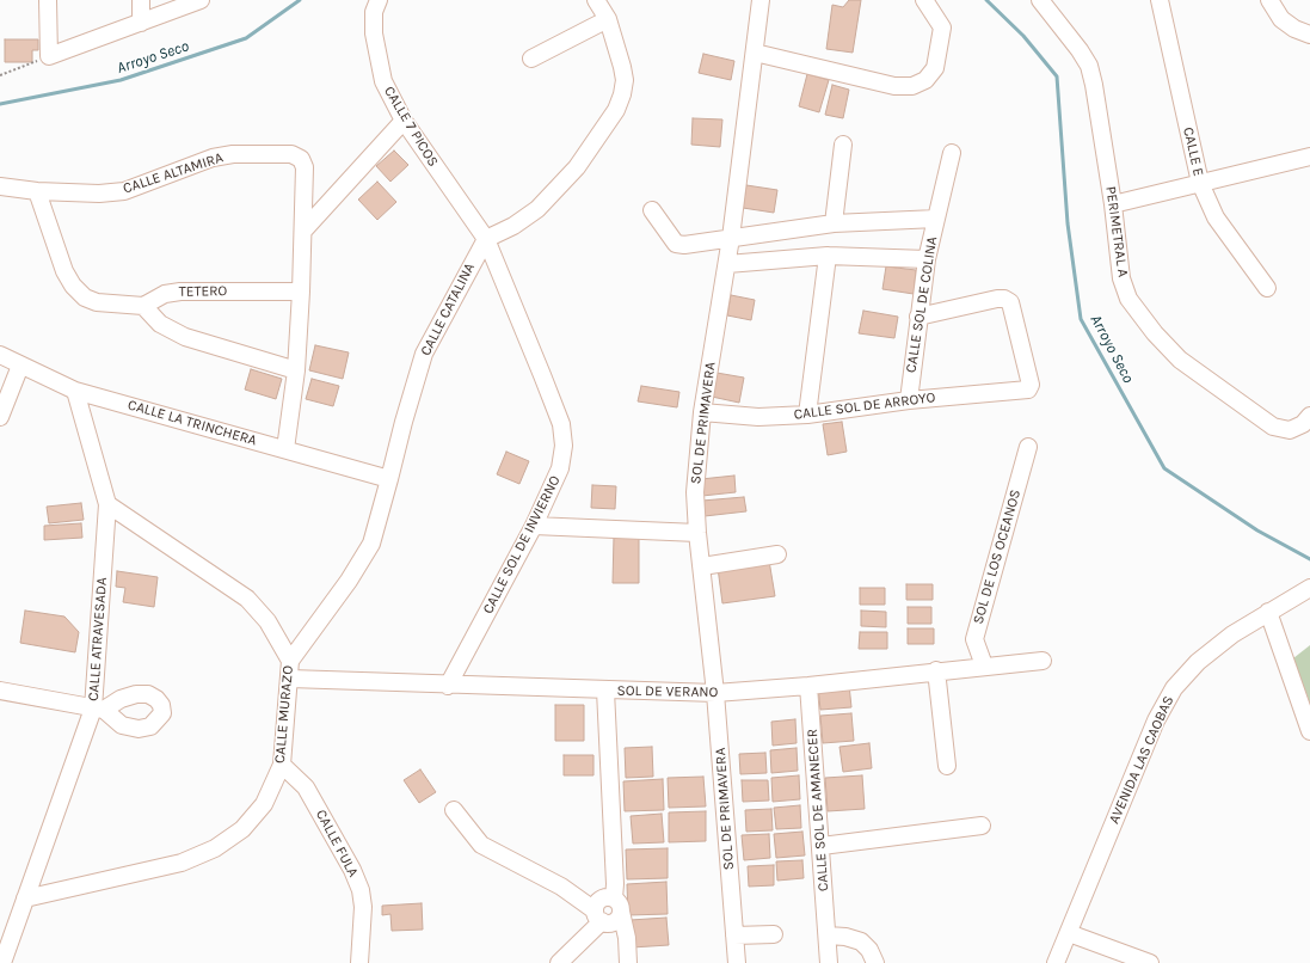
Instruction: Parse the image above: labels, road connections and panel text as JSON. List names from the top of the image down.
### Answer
{
  "streets": {
    "street": [
      "CALLE 7 PICOS",
      "CALLE E",
      "CALLE ALTAMIRA",
      "PERIMETRAL A",
      "TETERO",
      "CALLE SOL DE COLINA",
      "CALLE CATALINA",
      "CALLE SOL DE ARROYO",
      "CALLE LA TRINCHERA",
      "SOL DE PRIMAVERA",
      "CALLE SOL DE INVIERNO",
      "SOL DE LOS OCEANOS",
      "CALLE ATRAVESADA",
      "SOL DE VERANO",
      "CALLE MURAZO",
      "AVENIDA LAS CAOBAS",
      "CALLE SOL DE AMANECER",
      "CALLE FULA"
    ]
  },
  "crossings": [
    ["CALLE 7 PICOS", "CALLE CATALINA"],
    ["CALLE 7 PICOS", "CALLE SOL DE INVIERNO"],
    ["CALLE ALTAMIRA", "TETERO"],
    ["CALLE ALTAMIRA", "CALLE LA TRINCHERA"],
    ["CALLE SOL DE COLINA", "CALLE SOL DE ARROYO"],
    ["CALLE CATALINA", "CALLE LA TRINCHERA"],
    ["CALLE CATALINA", "CALLE SOL DE INVIERNO"],
    ["CALLE CATALINA", "CALLE MURAZO"],
    ["CALLE SOL DE ARROYO", "SOL DE PRIMAVERA"],
    ["CALLE LA TRINCHERA", "CALLE ATRAVESADA"],
    ["SOL DE PRIMAVERA", "SOL DE VERANO"],
    ["CALLE SOL DE INVIERNO", "SOL DE VERANO"],
    ["SOL DE LOS OCEANOS", "SOL DE VERANO"],
    ["CALLE ATRAVESADA", "CALLE MURAZO"],
    ["SOL DE VERANO", "CALLE MURAZO"],
    ["SOL DE VERANO", "CALLE SOL DE AMANECER"],
    ["CALLE MURAZO", "CALLE FULA"]
  ],
  "water": ["Arroyo Seco"]
}
